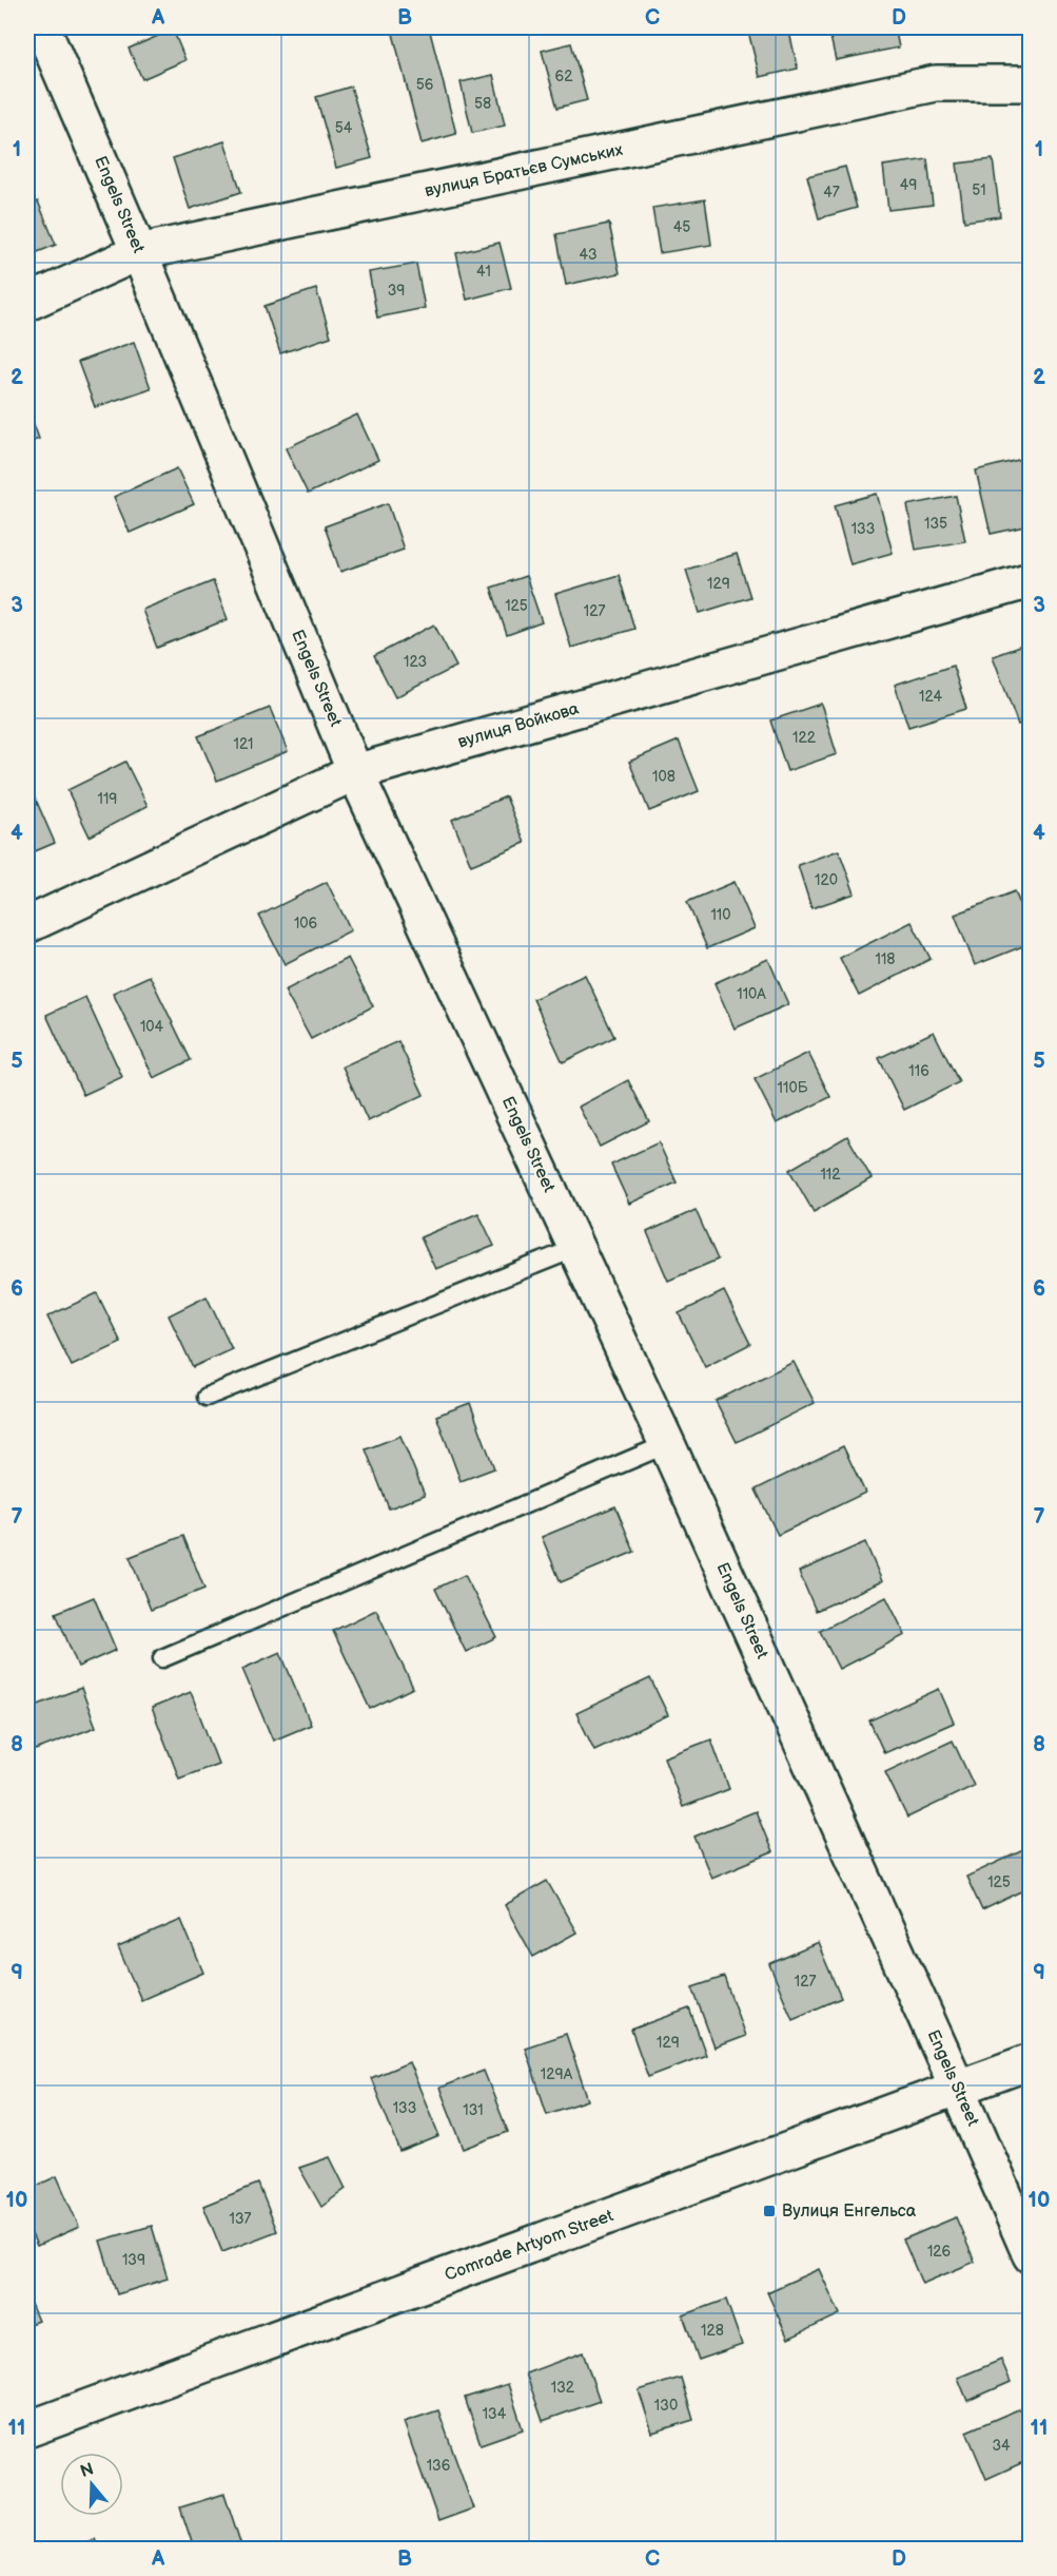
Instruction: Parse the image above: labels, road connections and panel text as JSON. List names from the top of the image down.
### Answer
{
  "streets": {
    "street": [
      "вулиця Братьєв Сумських",
      "Engels Street",
      "вулиця Войкова",
      "Comrade Artyom Street"
    ]
  },
  "crossings": [
    ["вулиця Братьєв Сумських", "Engels Street"],
    ["Engels Street", "вулиця Войкова"],
    ["Engels Street", "Comrade Artyom Street"]
  ],
  "places": {
    "transit": ["Вулиця Енгельса"]
  },
  "house_numbers": [
    "62",
    "56",
    "58",
    "54",
    "49",
    "51",
    "47",
    "45",
    "43",
    "41",
    "39",
    "135",
    "133",
    "129",
    "125",
    "127",
    "123",
    "124",
    "122",
    "121",
    "108",
    "119",
    "120",
    "110",
    "106",
    "118",
    "110А",
    "104",
    "116",
    "110Б",
    "112",
    "125",
    "127",
    "129",
    "129А",
    "133",
    "131",
    "137",
    "126",
    "139",
    "128",
    "132",
    "130",
    "134",
    "34",
    "136"
  ],
  "north": "top",
  "grid": {
    "columns": [
      "A",
      "B",
      "C",
      "D"
    ],
    "rows": [
      "1",
      "2",
      "3",
      "4",
      "5",
      "6",
      "7",
      "8",
      "9",
      "10",
      "11"
    ]
  }
}
